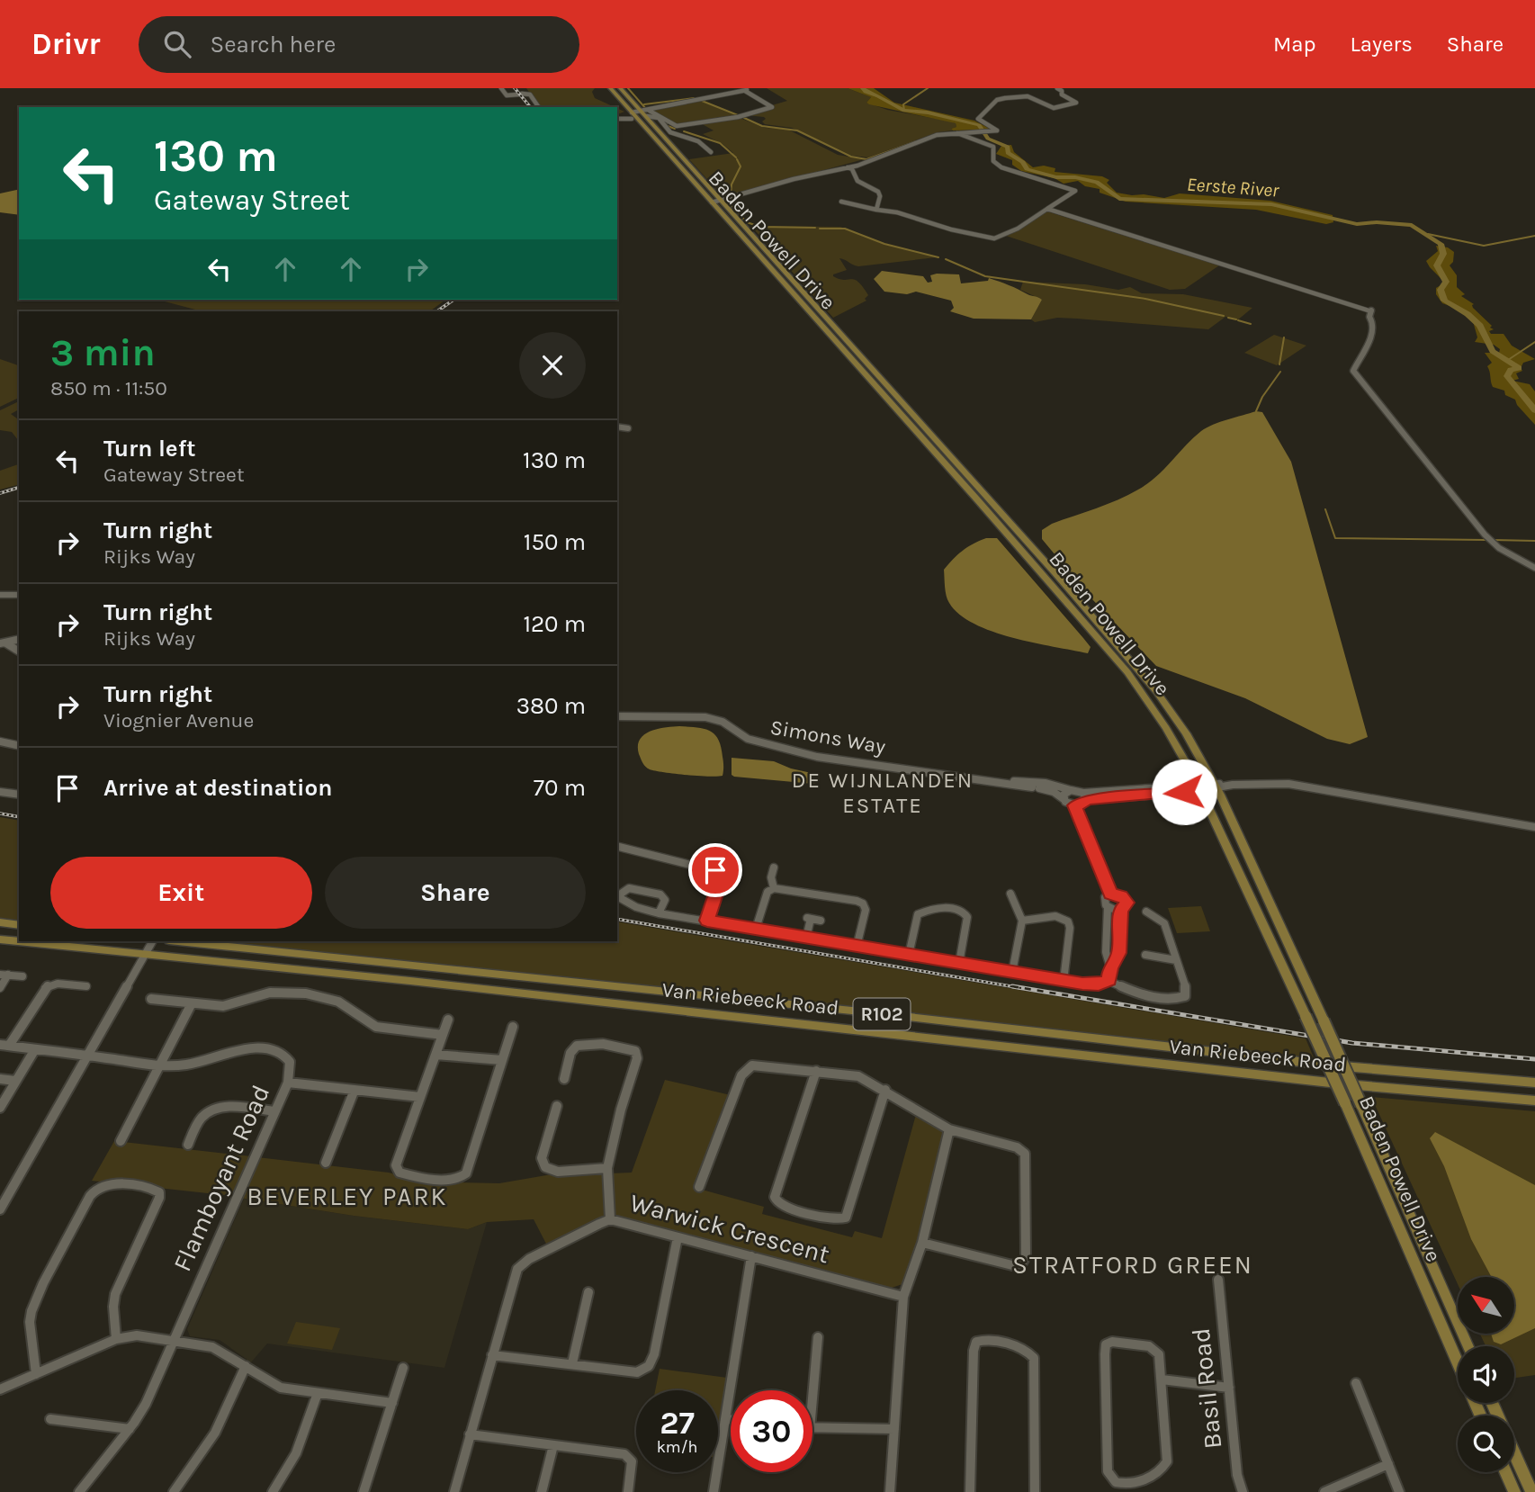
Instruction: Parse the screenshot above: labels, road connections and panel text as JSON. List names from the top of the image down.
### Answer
{
  "streets": {
    "main road": ["Baden Powell Drive", "Van Riebeeck Road", "R102"],
    "street": [
      "Simons Way",
      "Flamboyant Road",
      "Warwick Crescent",
      "Basil Road"
    ]
  },
  "districts": ["DE WIJNLANDEN ESTATE", "BEVERLEY PARK", "STRATFORD GREEN"],
  "water": ["Eerste River"],
  "north": "top left",
  "page": {
    "header": "Drivr",
    "search": "Search here",
    "nav": ["Map", "Layers", "Share"],
    "turn": ["130 m", "Gateway Street"],
    "heading": ["3 min", "850 m · 11:50"],
    "list": [
      {
        "name": "Turn left",
        "note": "Gateway Street",
        "value": "130 m"
      },
      {
        "name": "Turn right",
        "note": "Rijks Way",
        "value": "150 m"
      },
      {
        "name": "Turn right",
        "note": "Rijks Way",
        "value": "120 m"
      },
      {
        "name": "Turn right",
        "note": "Viognier Avenue",
        "value": "380 m"
      },
      {
        "name": "Arrive at destination",
        "value": "70 m"
      }
    ],
    "buttons": ["Exit", "Share"],
    "speed": "27 km/h",
    "limit": "30"
  }
}
